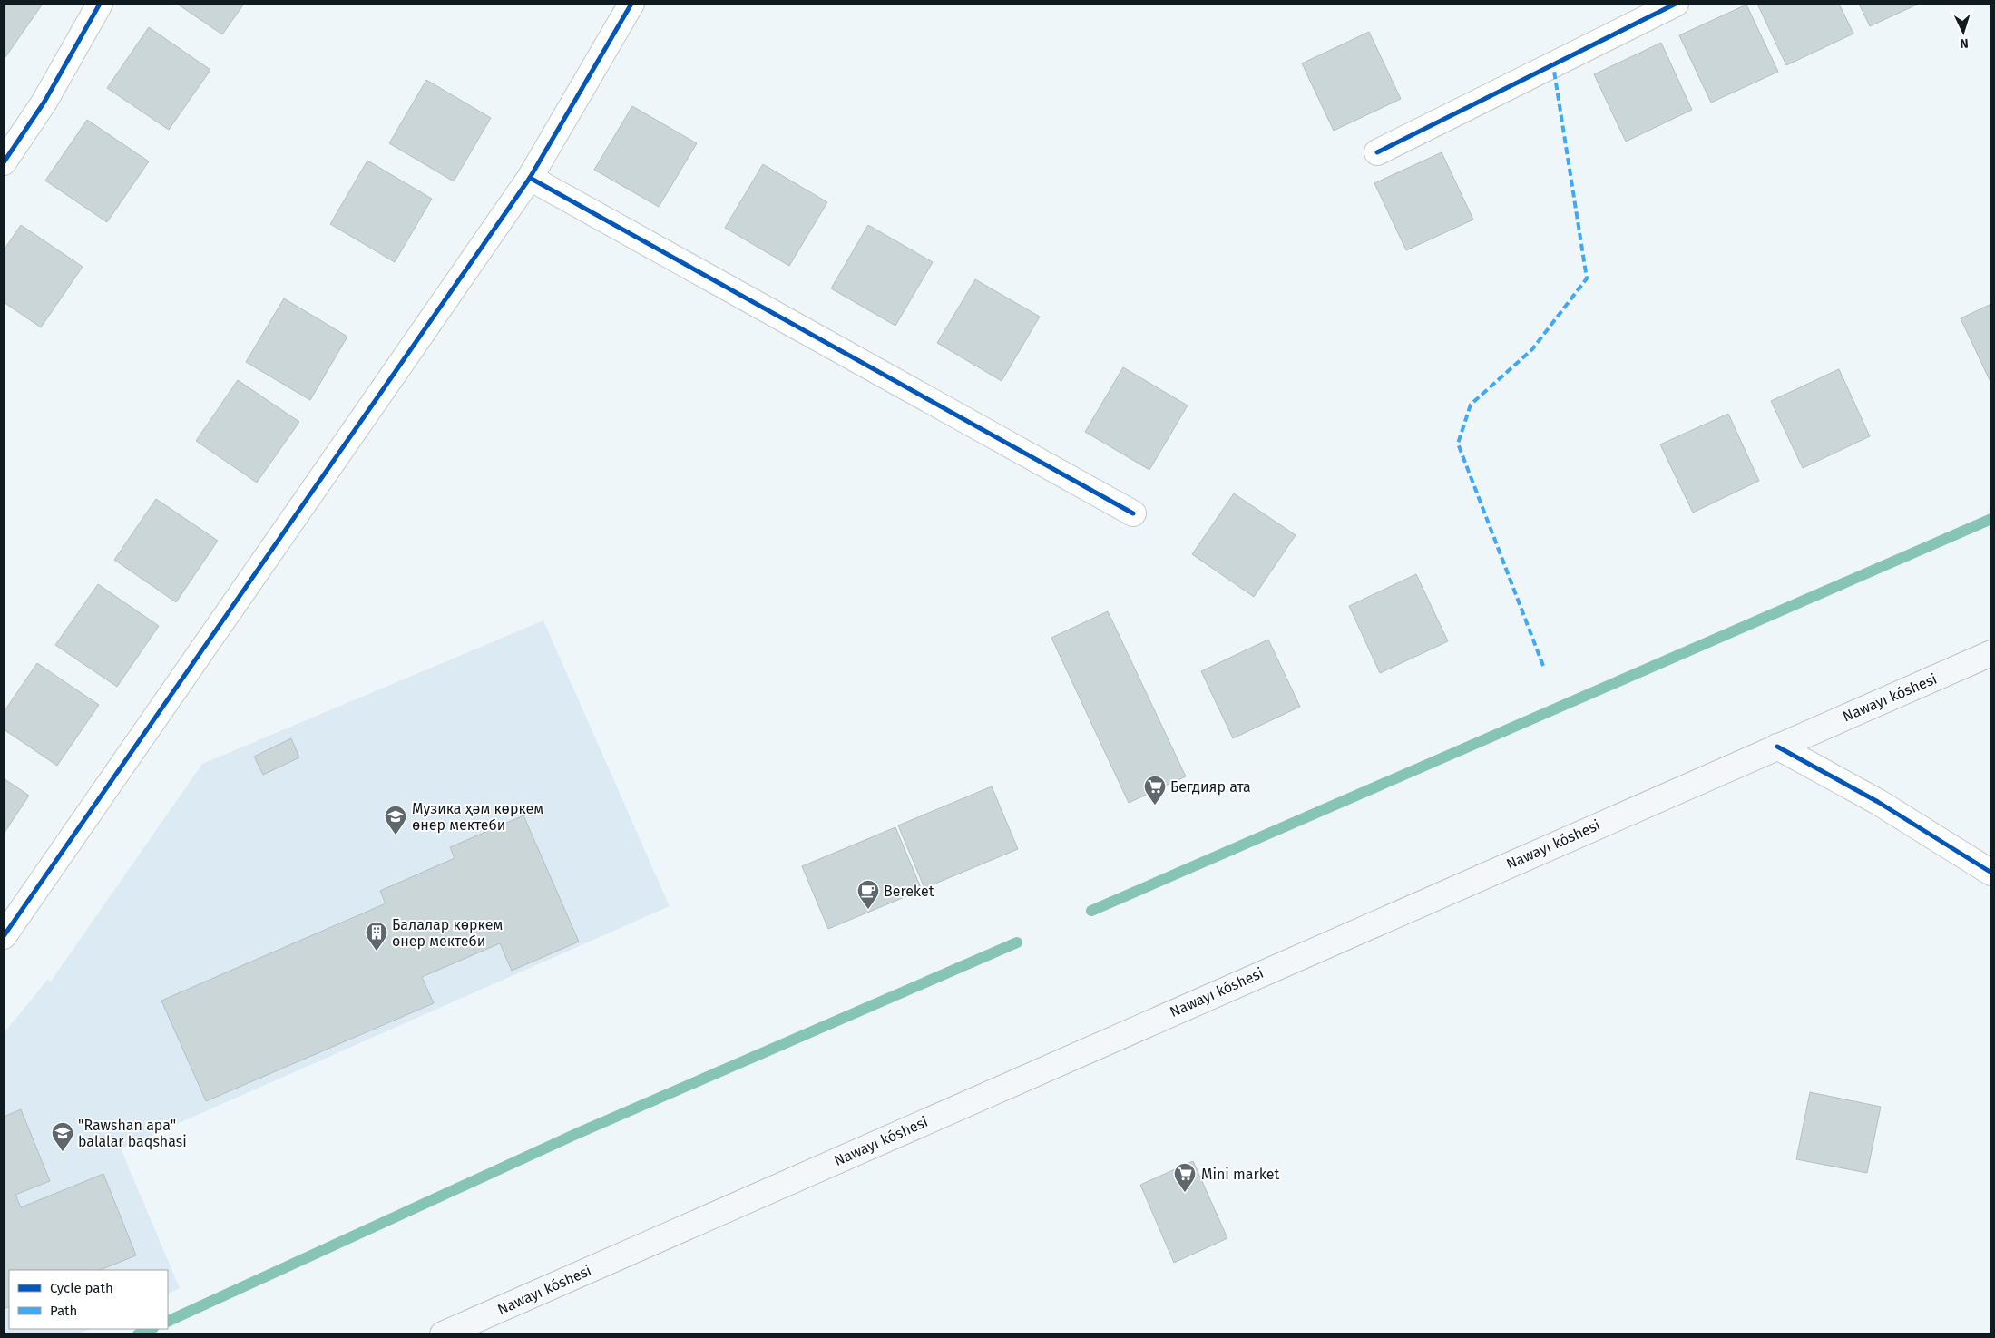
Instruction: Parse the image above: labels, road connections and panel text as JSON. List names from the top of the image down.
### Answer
{
  "streets": {
    "main road": ["Nawayı kóshesi"]
  },
  "places": {
    "supermarket": ["Бегдияр ата", "Mini market"],
    "school or university": ["Музика ҳәм көркем өнер мектеби", "\"Rawshan apa\" balalar baqshasi"],
    "cafe": ["Bereket"],
    "building": ["Балалар көркем өнер мектеби"]
  },
  "legend": ["Cycle path", "Path"],
  "north": "bottom"
}
